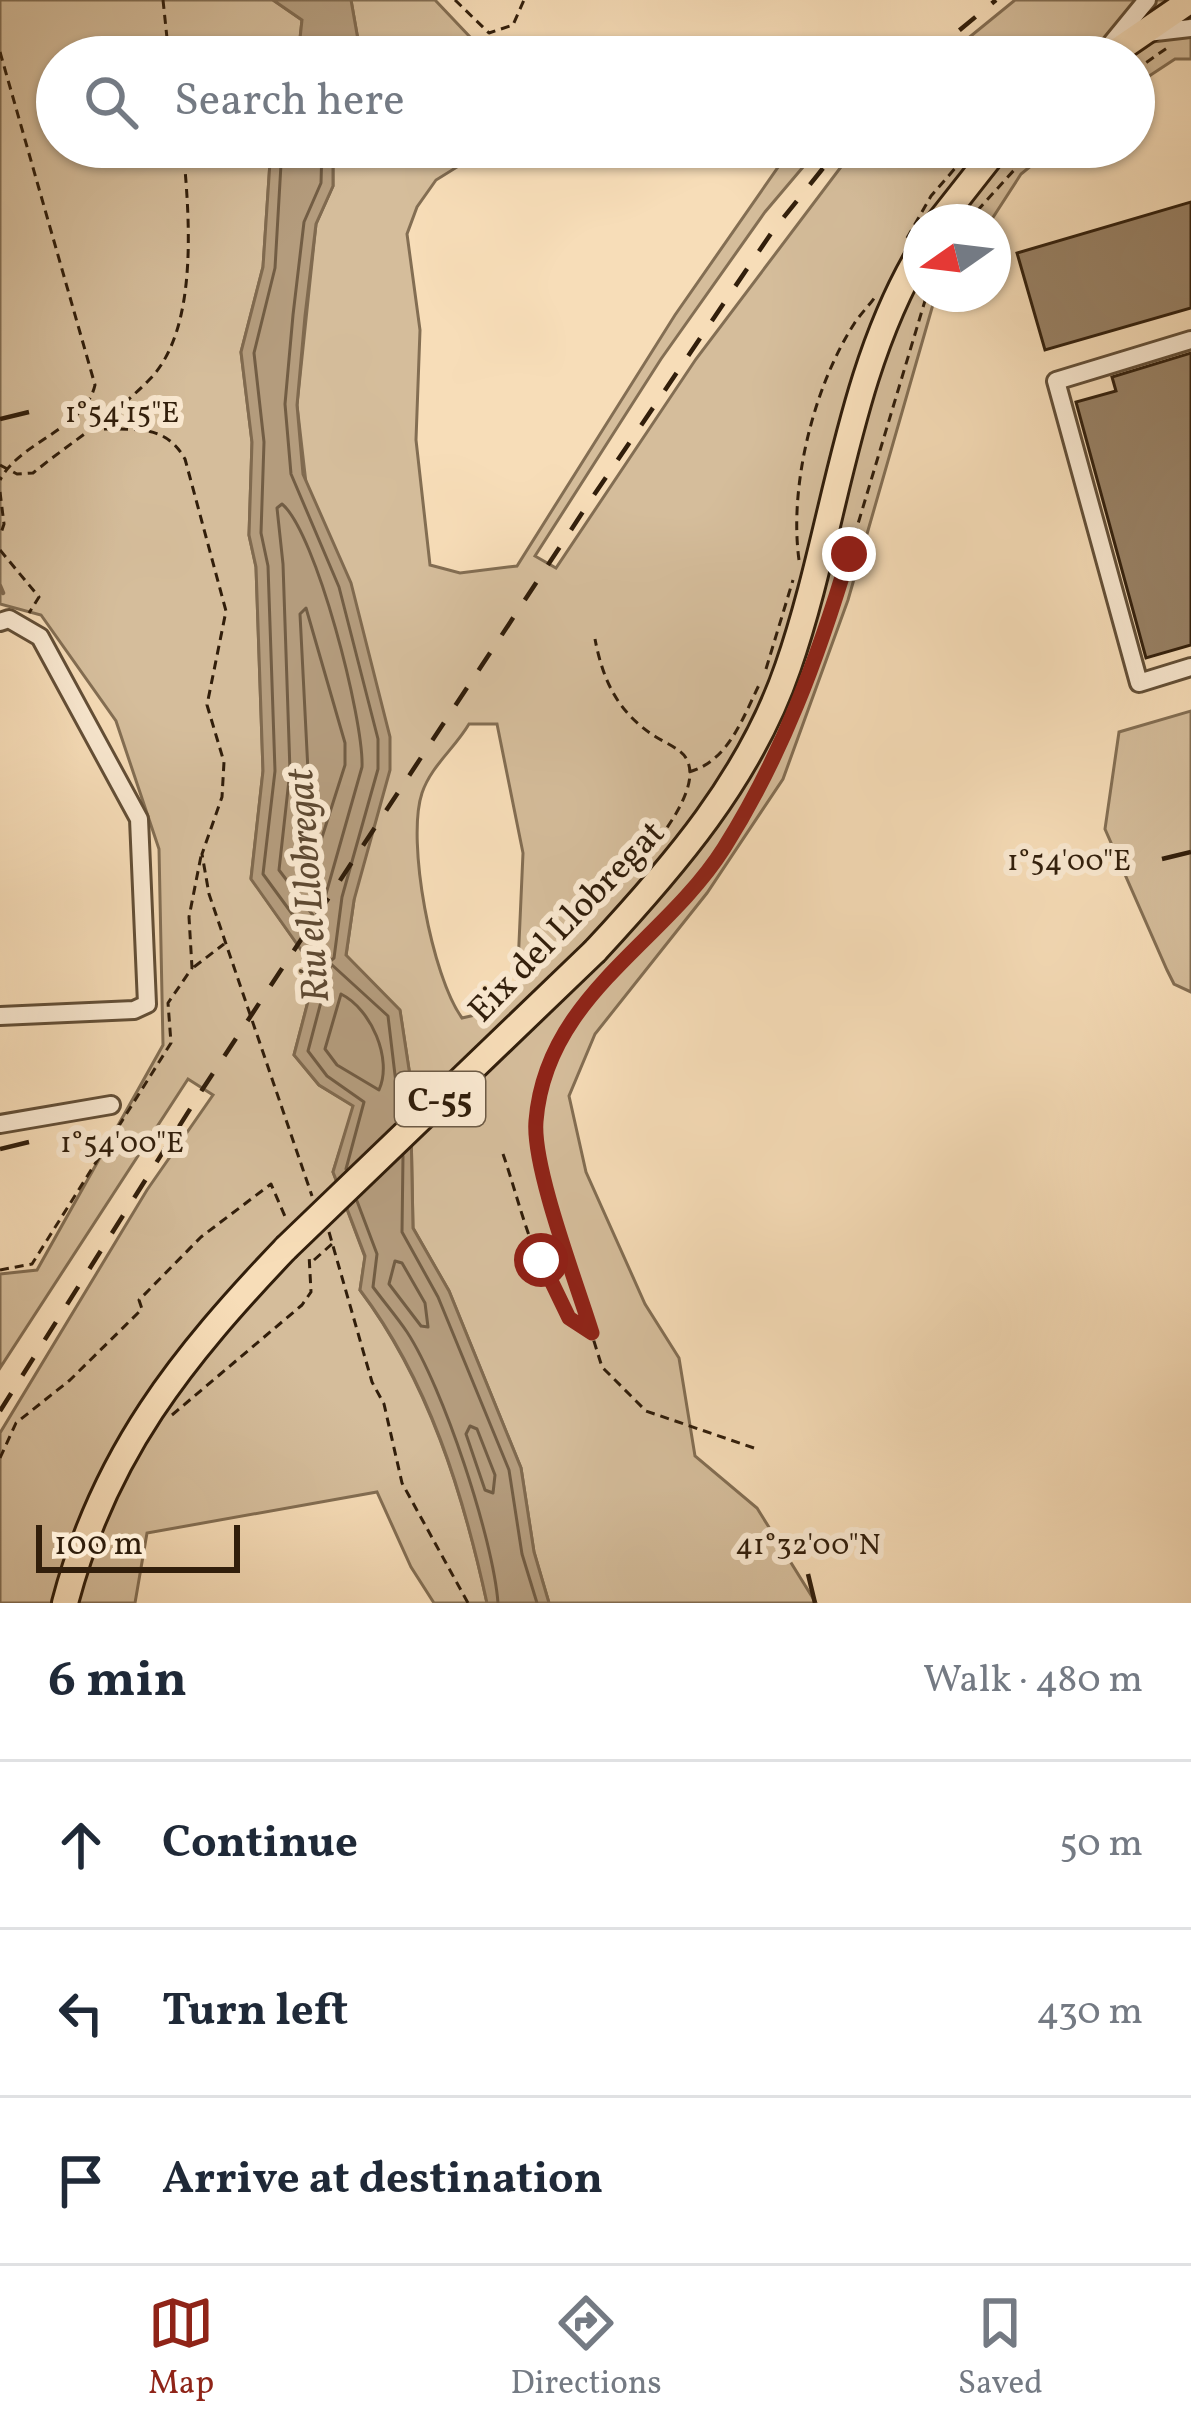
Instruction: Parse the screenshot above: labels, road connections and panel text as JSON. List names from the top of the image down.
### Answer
{
  "streets": {
    "highway": ["Eix del Llobregat", "C-55"]
  },
  "water": ["Riu el Llobregat"],
  "scale_bar": "100 m",
  "north": "left",
  "page": {
    "search": "Search here",
    "scale": "100 m",
    "heading": ["6 min", "Walk · 480 m"],
    "list": [
      ["Continue", "50 m"],
      ["Turn left", "430 m"],
      "Arrive at destination"
    ],
    "nav": ["Map", "Directions", "Saved"]
  },
  "coordinates": ["1°54'15\"E", "1°54'00\"E", "41°32'00\"N"]
}
